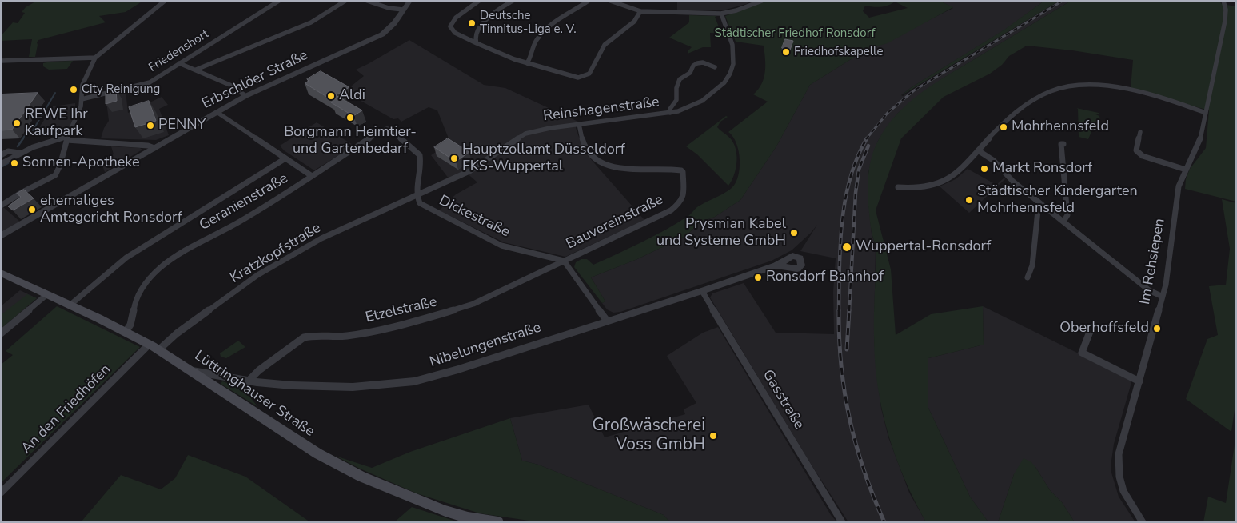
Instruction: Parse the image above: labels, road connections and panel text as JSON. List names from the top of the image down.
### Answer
{
  "streets": {
    "main road": ["Lüttringhauser Straße"],
    "street": [
      "Friedenshort",
      "Erbschlöer Straße",
      "Reinshagenstraße",
      "Geranienstraße",
      "Dickestraße",
      "Bauvereinstraße",
      "Kratzkopfstraße",
      "Im Rehsiepen",
      "Etzelstraße",
      "Nibelungenstraße",
      "Gasstraße",
      "An den Friedhöfen"
    ]
  },
  "crossings": [
    ["Reinshagenstraße", "Geranienstraße"],
    ["Reinshagenstraße", "Dickestraße"],
    ["Reinshagenstraße", "Bauvereinstraße"],
    ["Reinshagenstraße", "Kratzkopfstraße"],
    ["Geranienstraße", "Dickestraße"],
    ["Geranienstraße", "Kratzkopfstraße"],
    ["Geranienstraße", "Lüttringhauser Straße"],
    ["Dickestraße", "Bauvereinstraße"],
    ["Dickestraße", "Kratzkopfstraße"],
    ["Dickestraße", "Etzelstraße"],
    ["Bauvereinstraße", "Etzelstraße"],
    ["Kratzkopfstraße", "Lüttringhauser Straße"],
    ["Etzelstraße", "Nibelungenstraße"],
    ["Nibelungenstraße", "Lüttringhauser Straße"],
    ["Nibelungenstraße", "Gasstraße"],
    ["Lüttringhauser Straße", "An den Friedhöfen"]
  ],
  "parks": ["Städtischer Friedhof Ronsdorf"],
  "places": [
    "Deutsche Tinnitus-Liga e. V.",
    "Friedhofskapelle",
    "City Reinigung",
    "Aldi",
    "Borgmann Heimtier- und Gartenbedarf",
    "REWE Ihr Kaufpark",
    "PENNY",
    "Mohrhennsfeld",
    "Hauptzollamt Düsseldorf FKS-Wuppertal",
    "Sonnen-Apotheke",
    "Markt Ronsdorf",
    "Städtischer Kindergarten Mohrhennsfeld",
    "ehemaliges Amtsgericht Ronsdorf",
    "Prysmian Kabel und Systeme GmbH",
    "Wuppertal-Ronsdorf",
    "Ronsdorf Bahnhof",
    "Oberhoffsfeld",
    "Großwäscherei Voss GmbH"
  ]
}
